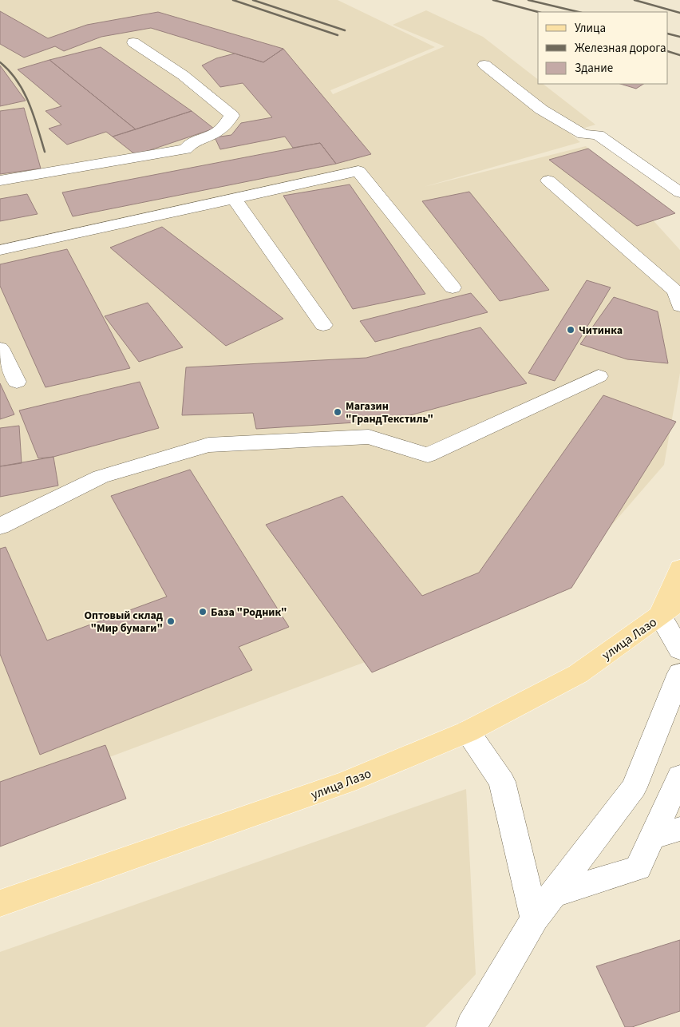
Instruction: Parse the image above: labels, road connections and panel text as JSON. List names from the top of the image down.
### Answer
{
  "streets": {
    "main road": ["улица Лазо"]
  },
  "places": [
    "Читинка",
    "Магазин \"ГрандТекстиль\"",
    "База \"Родник\"",
    "Оптовый склад \"Мир бумаги\""
  ],
  "legend": ["Улица", "Железная дорога", "Здание"]
}
